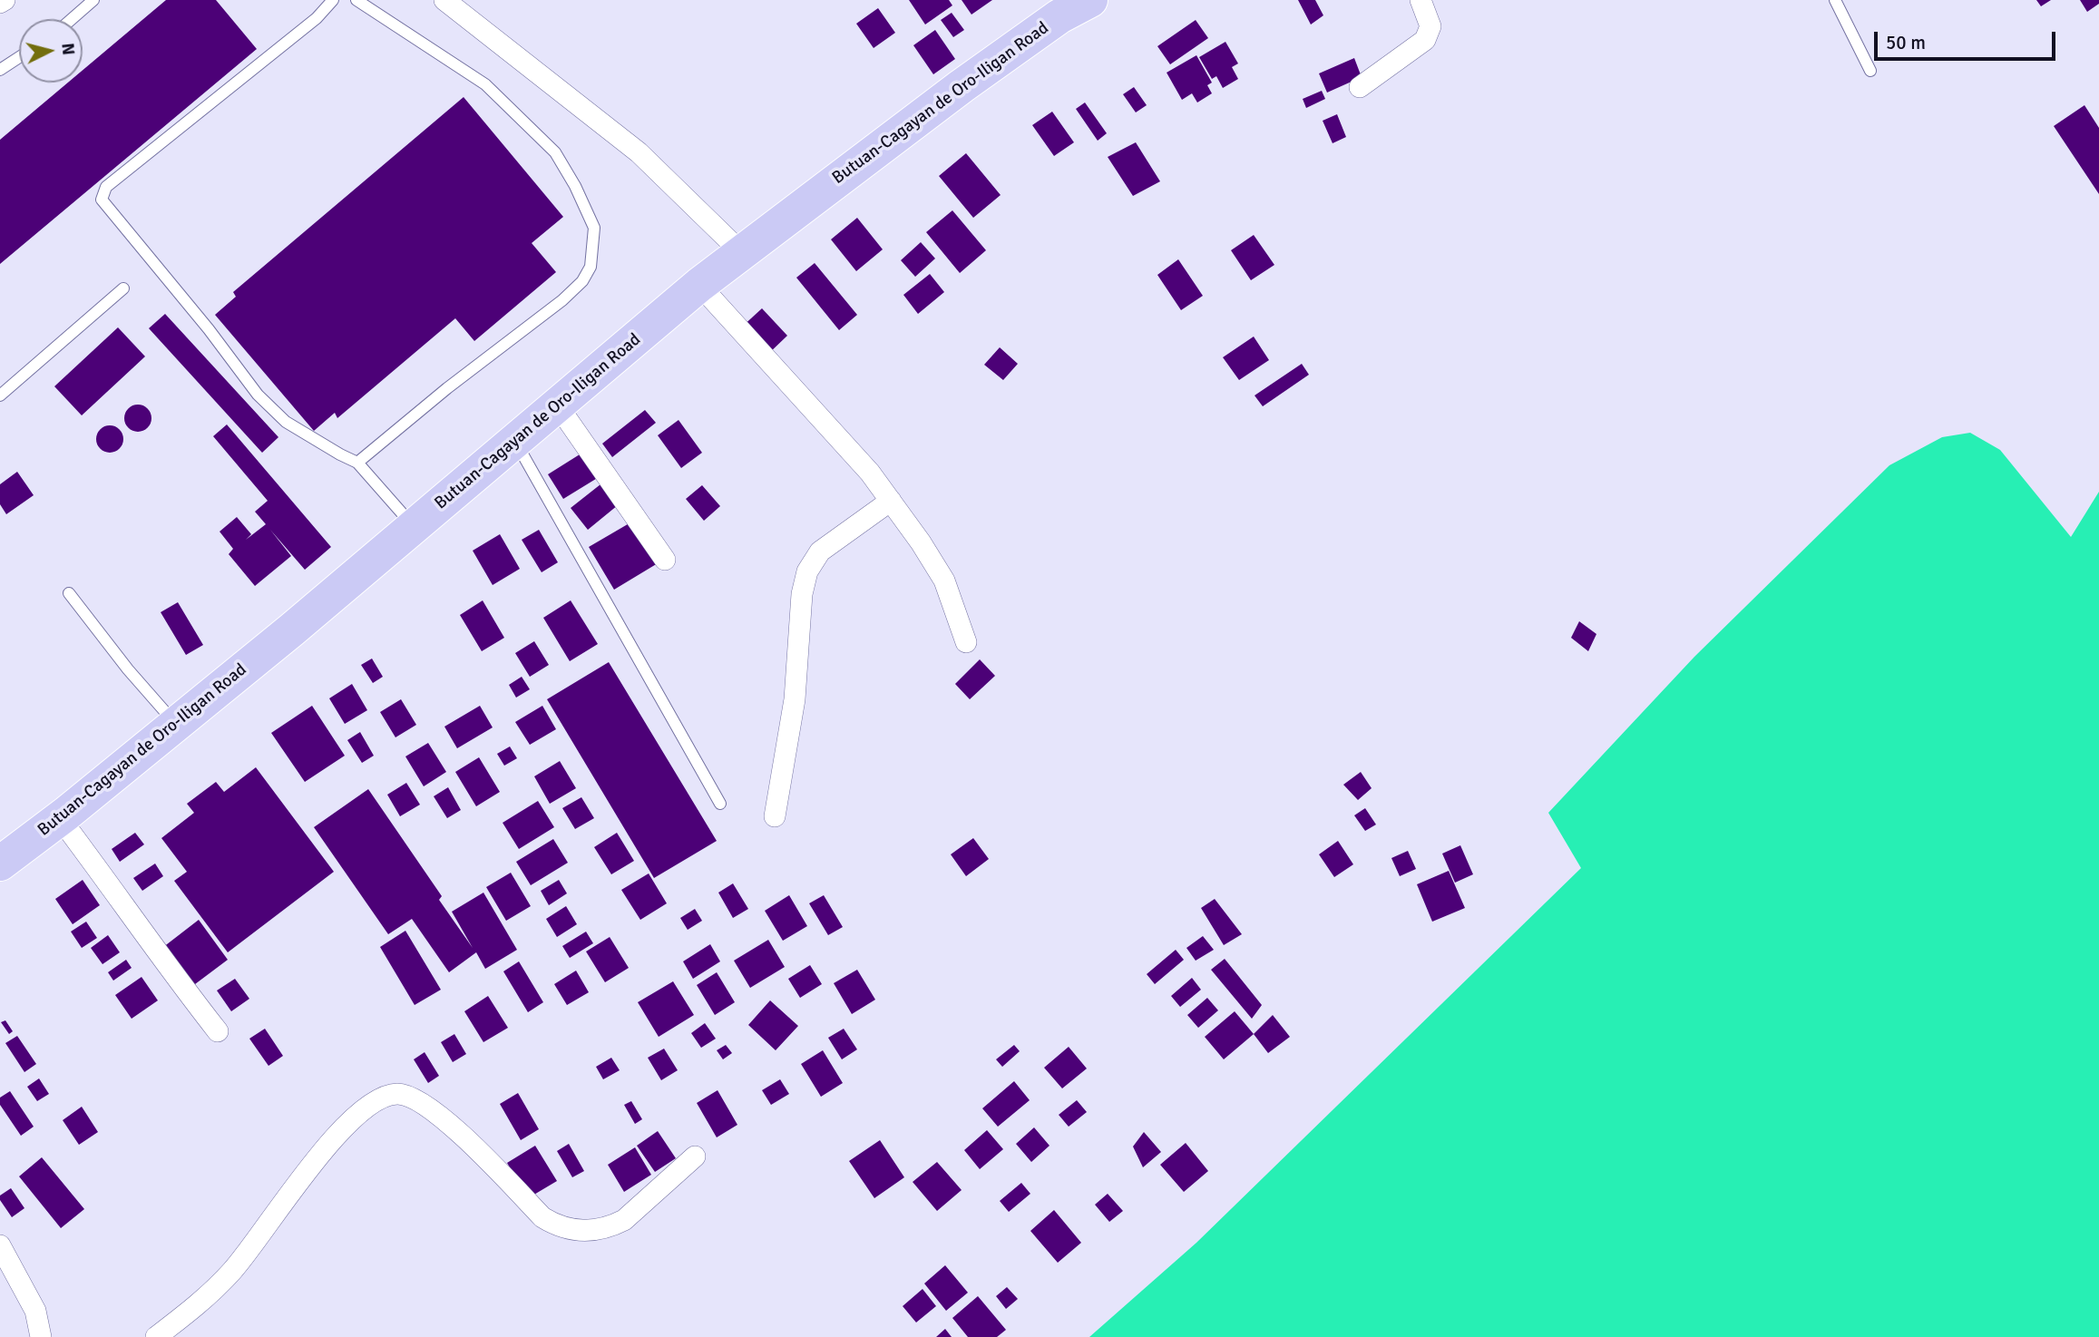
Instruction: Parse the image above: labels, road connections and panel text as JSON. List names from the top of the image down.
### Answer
{
  "streets": {
    "highway": ["Butuan-Cagayan de Oro-Iligan Road"]
  },
  "scale_bar": "50 m",
  "north": "right"
}
